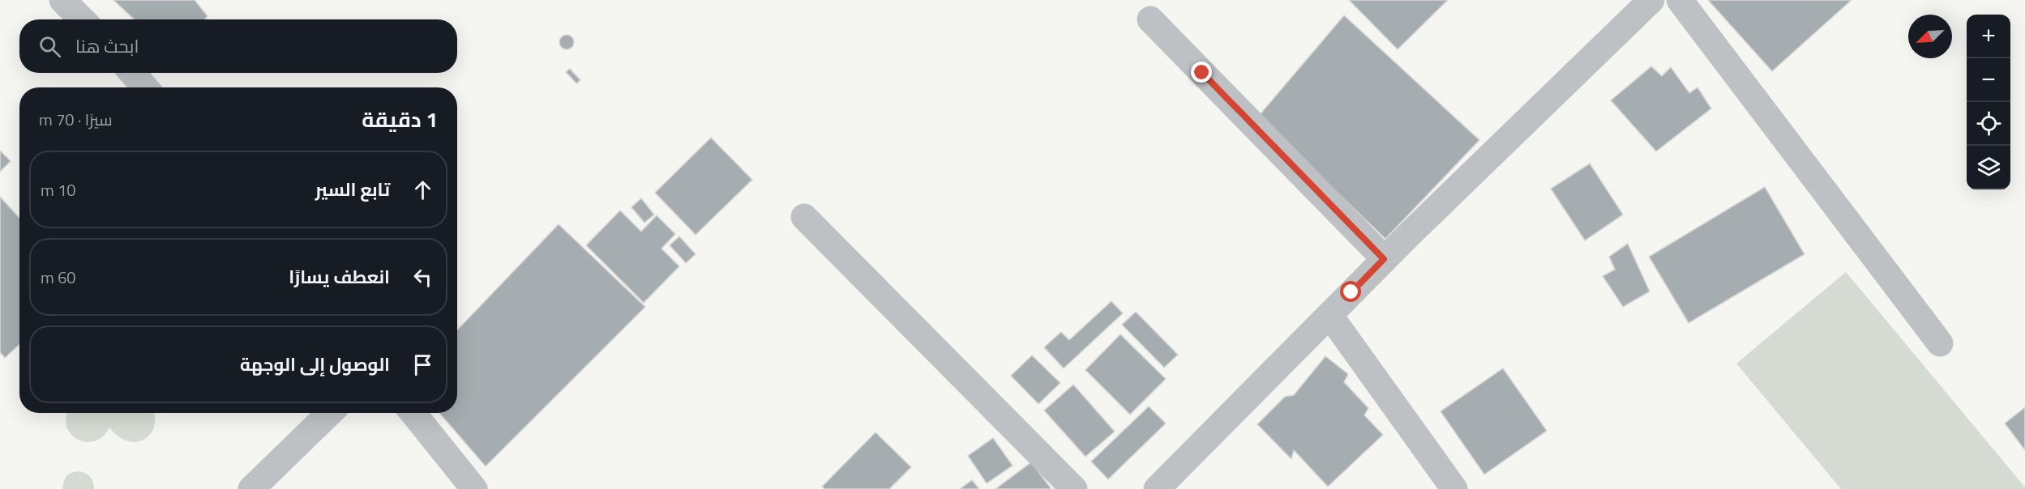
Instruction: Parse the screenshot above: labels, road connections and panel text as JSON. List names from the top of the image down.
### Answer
{
  "north": "bottom left",
  "page": {
    "map_buttons": ["+", "−"],
    "search": "ابحث هنا",
    "heading": ["1 دقيقة", "سيرًا · 70 m"],
    "list": [
      ["تابع السير", "10 m"],
      ["انعطف يسارًا", "60 m"],
      "الوصول إلى الوجهة"
    ]
  }
}
